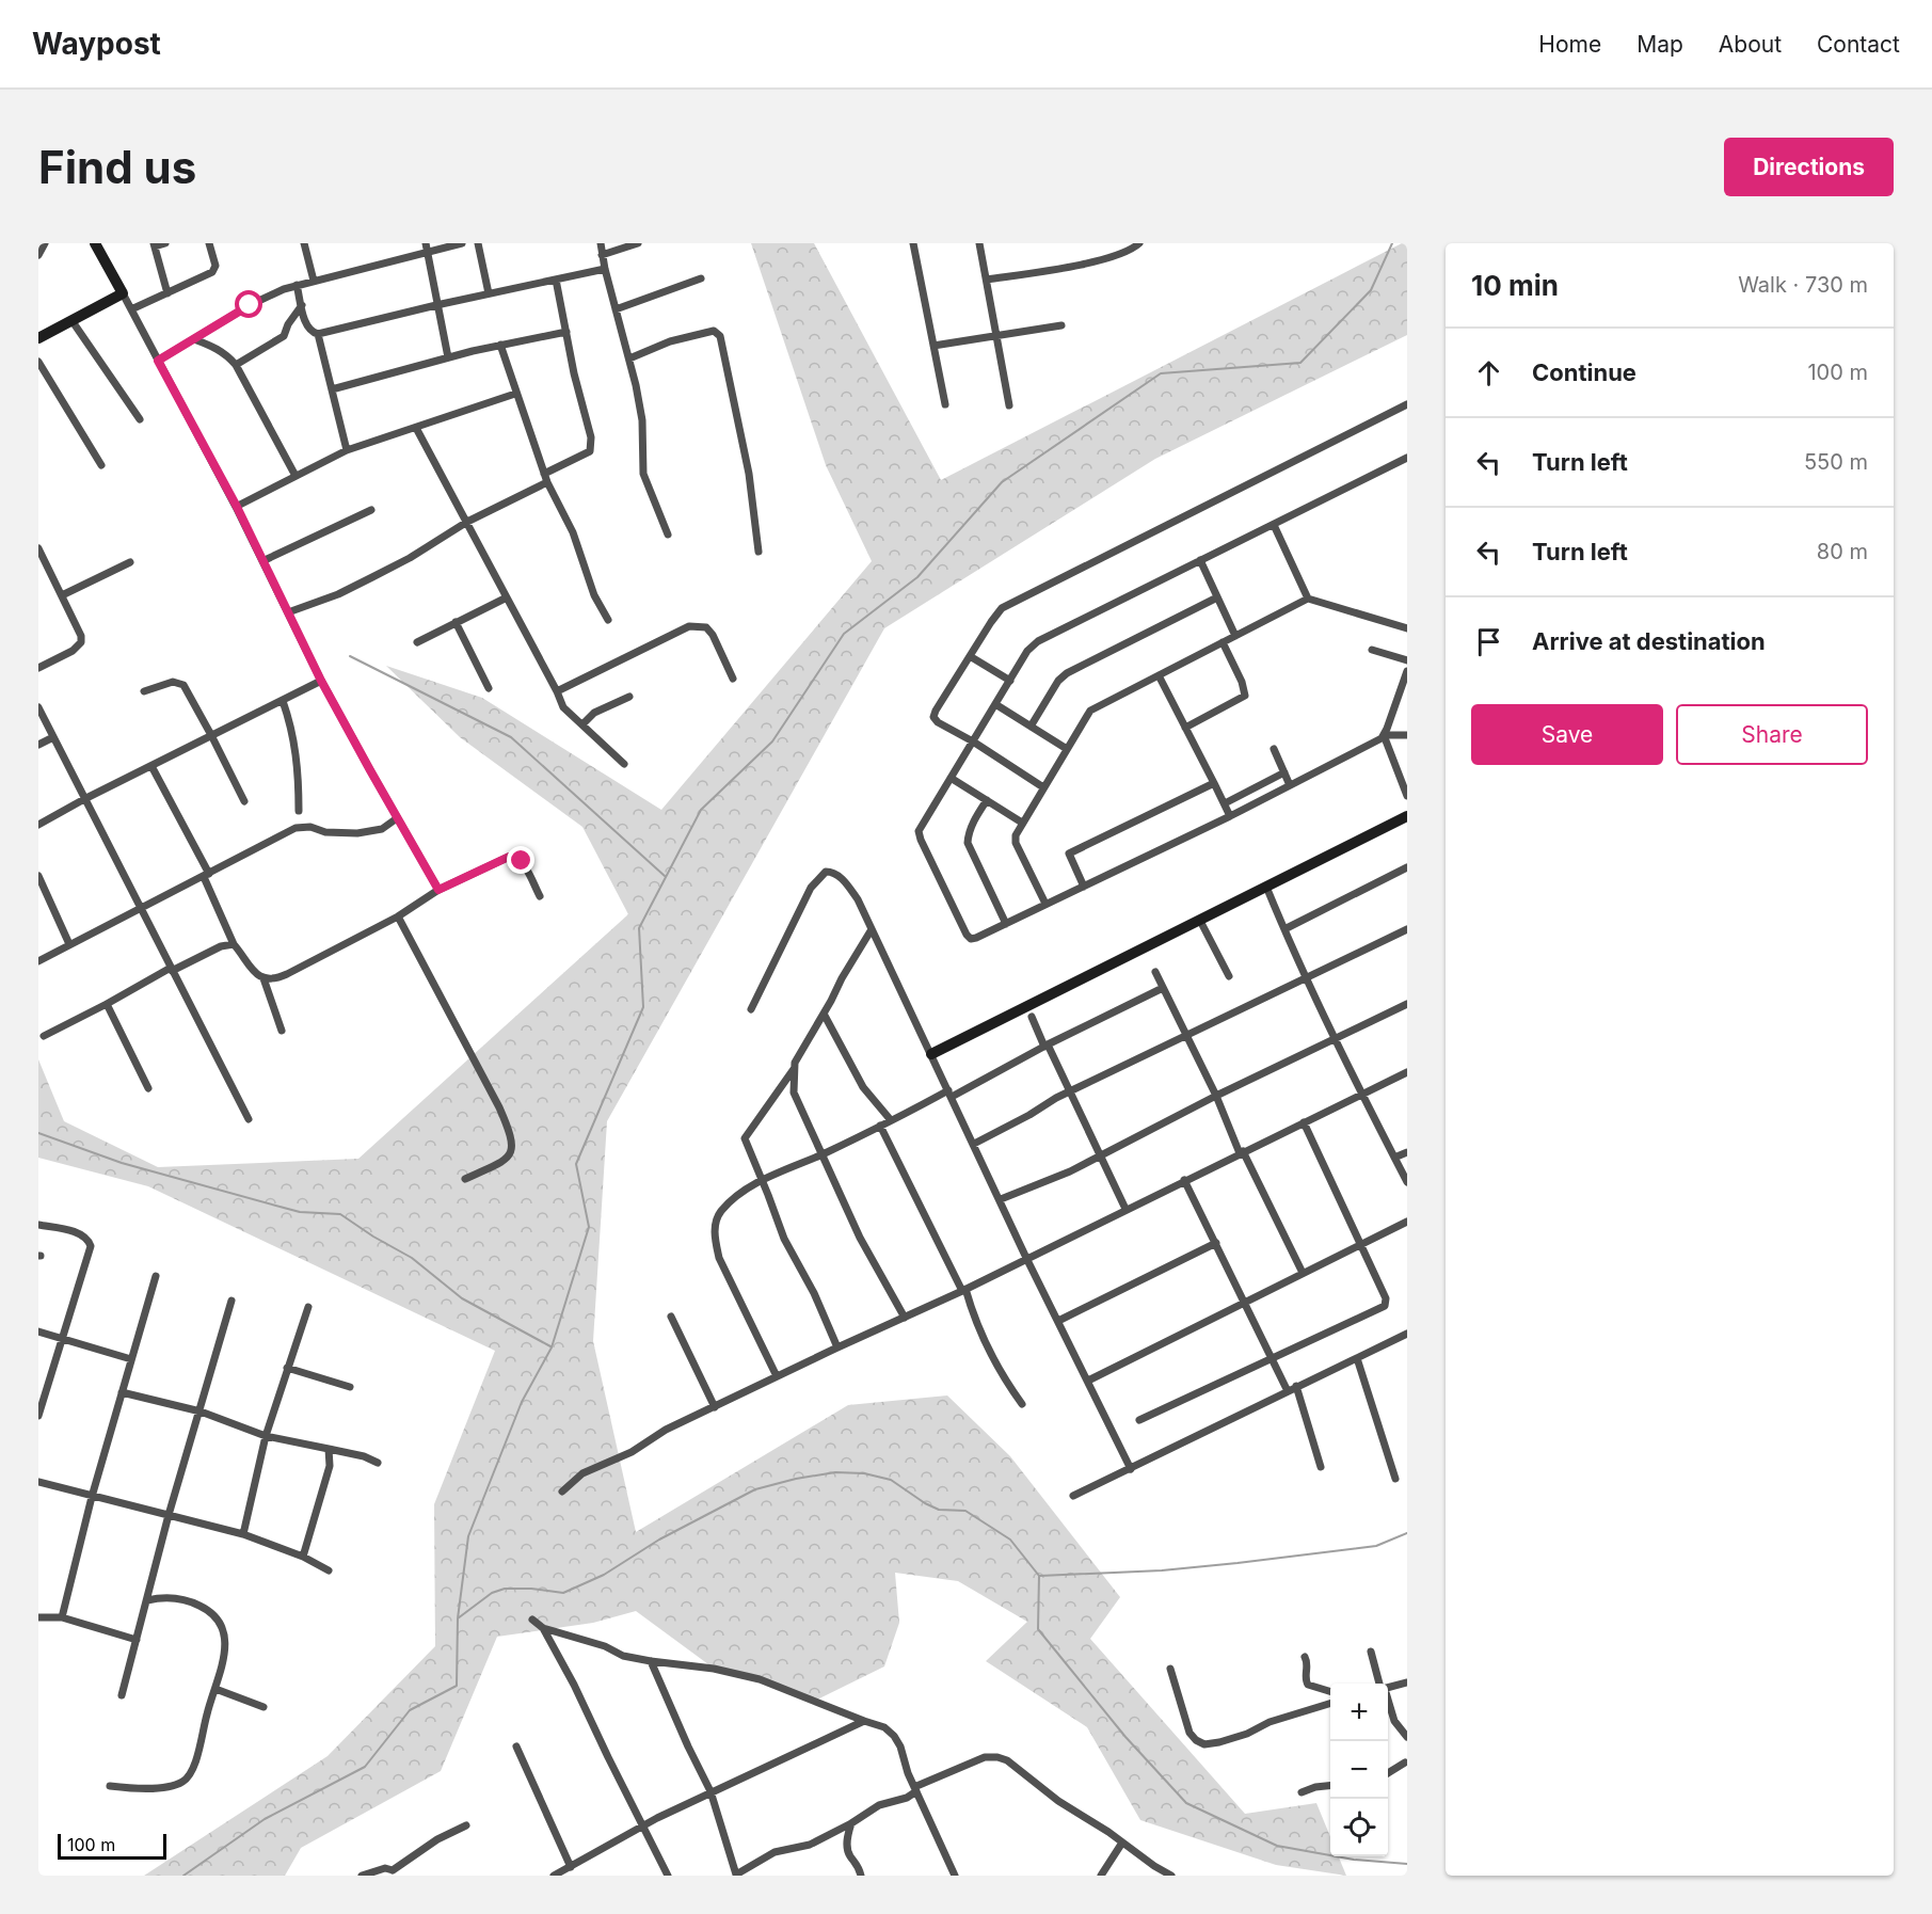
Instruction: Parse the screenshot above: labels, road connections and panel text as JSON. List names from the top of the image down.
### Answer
{
  "scale_bar": "100 m",
  "page": {
    "header": "Waypost",
    "nav": [
      "Home",
      "Map",
      "About",
      "Contact"
    ],
    "buttons": [
      "Directions",
      ["Save", "Share"]
    ],
    "title": "Find us",
    "heading": ["10 min", "Walk · 730 m"],
    "list": [
      ["Continue", "100 m"],
      ["Turn left", "550 m"],
      ["Turn left", "80 m"],
      "Arrive at destination"
    ],
    "map_buttons": ["+", "−"],
    "scale": "100 m"
  }
}
